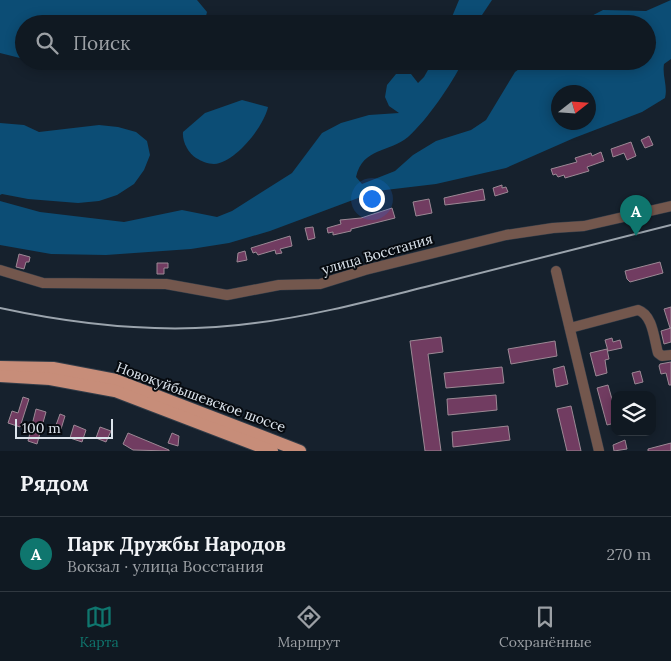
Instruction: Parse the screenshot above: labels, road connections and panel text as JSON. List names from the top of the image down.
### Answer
{
  "streets": {
    "main road": ["Новокуйбышевское шоссе"],
    "street": ["улица Восстания"]
  },
  "scale_bar": "100 m",
  "north": "right",
  "page": {
    "search": "Поиск",
    "pins": "A",
    "scale": "100 m",
    "heading": "Рядом",
    "list": [
      {
        "mark": "A",
        "name": "Парк Дружбы Народов",
        "note": "Вокзал · улица Восстания",
        "value": "270 m"
      }
    ],
    "nav": ["Карта", "Маршрут", "Сохранённые"]
  }
}
